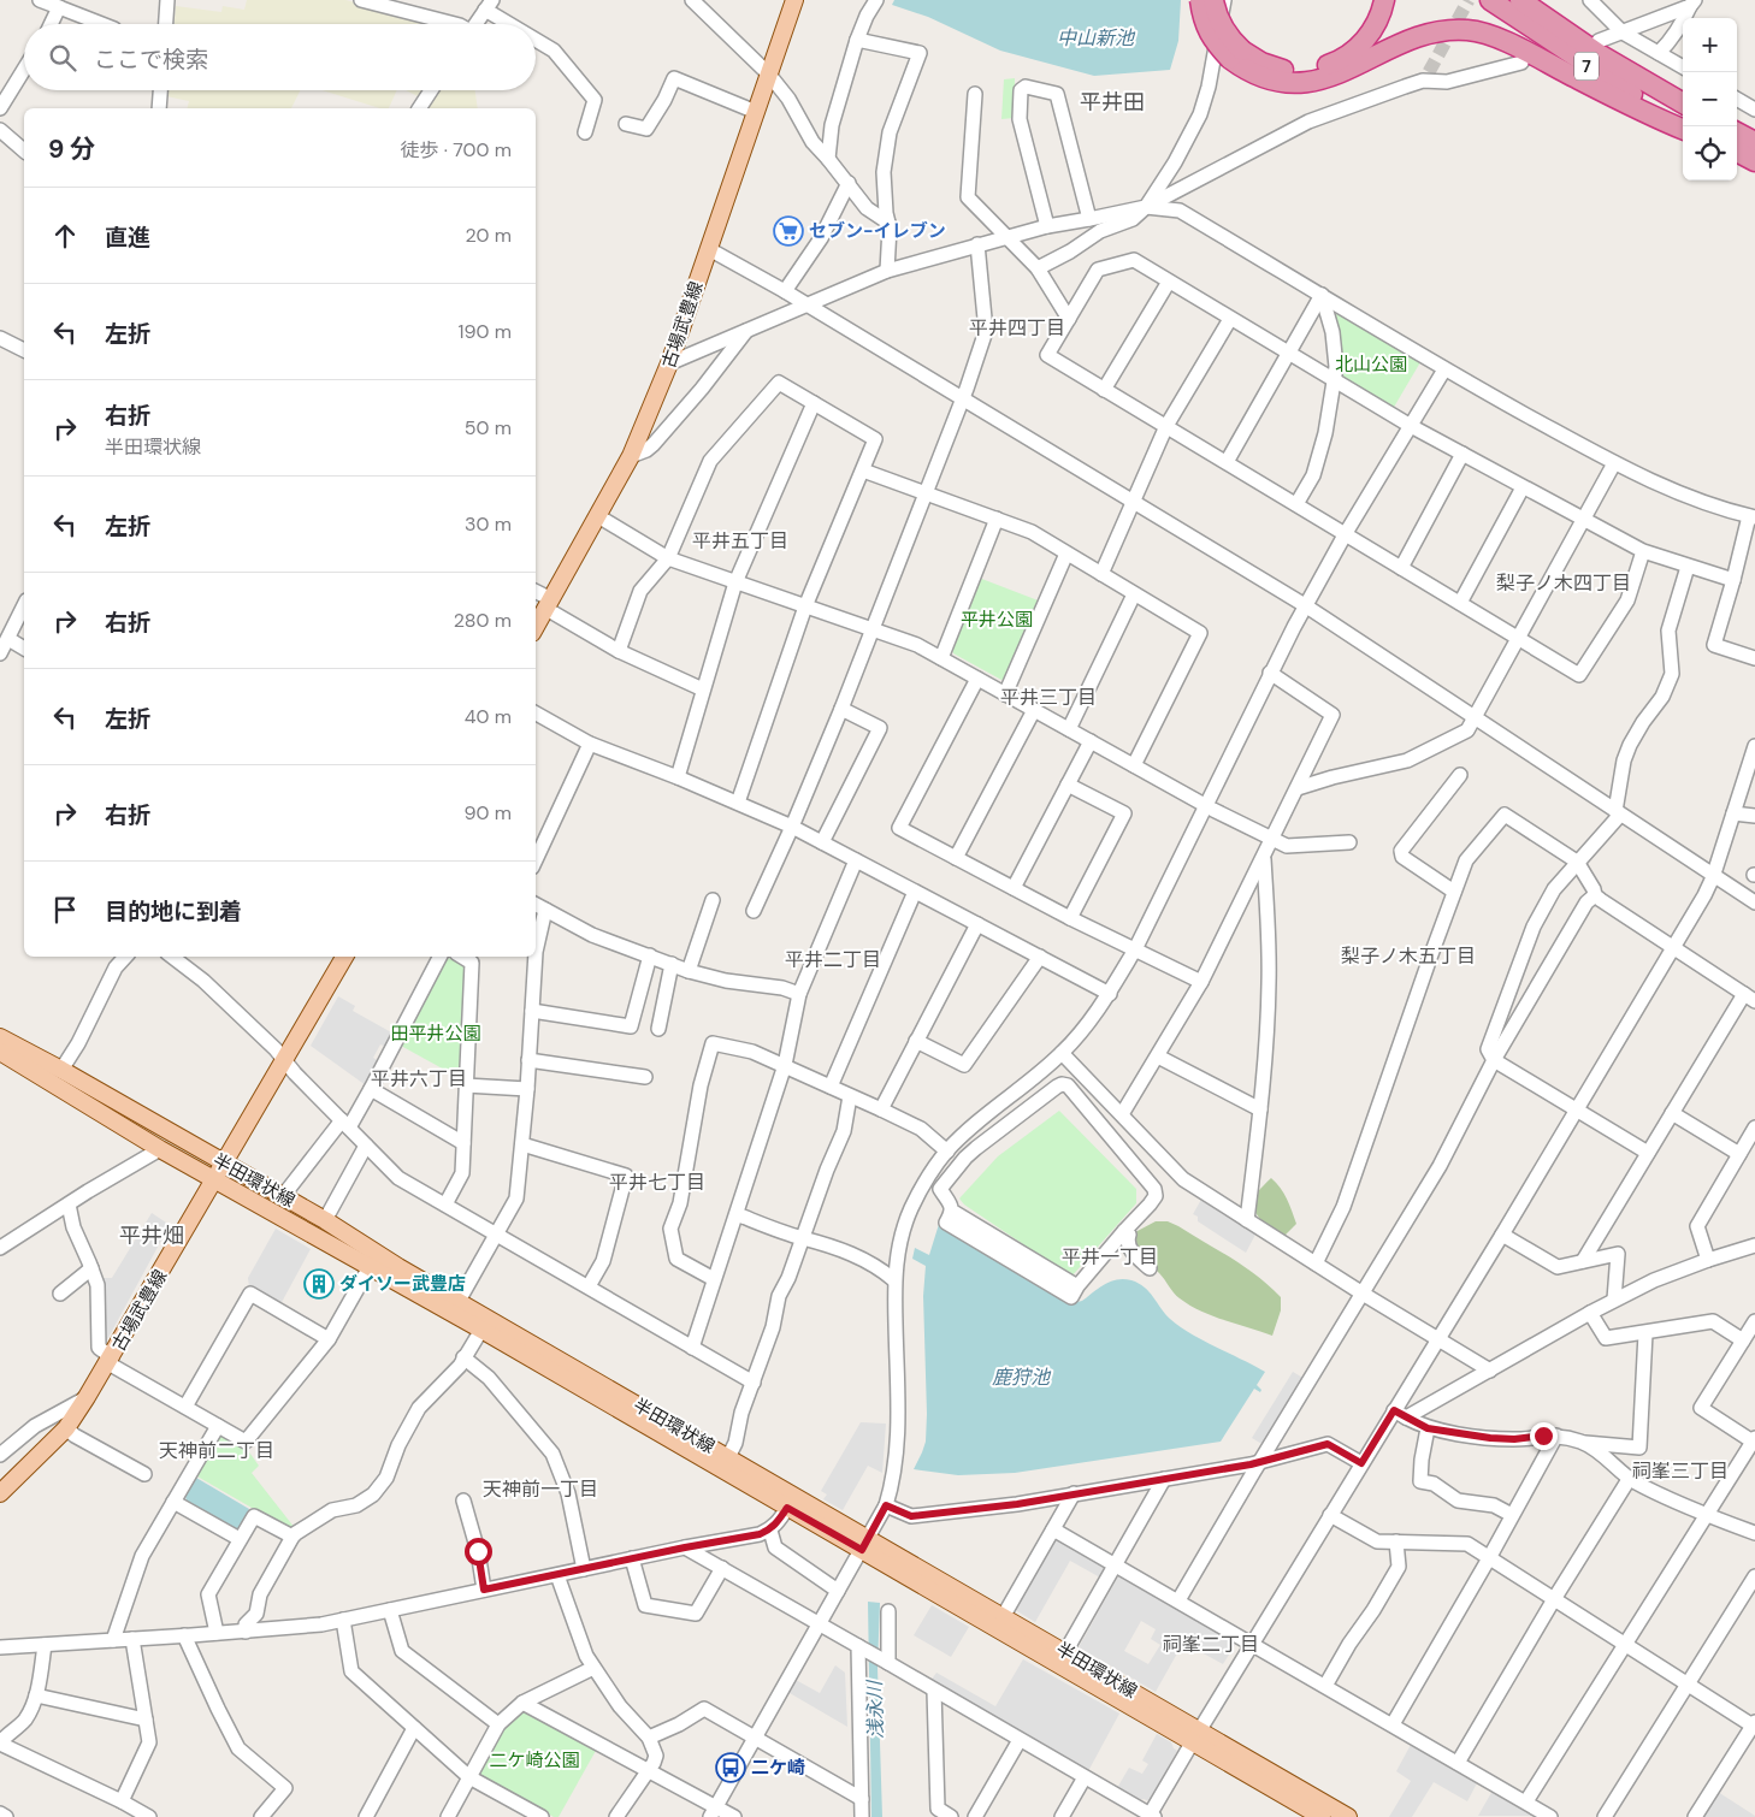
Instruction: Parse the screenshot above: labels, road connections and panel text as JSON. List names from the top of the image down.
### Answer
{
  "streets": {
    "highway": ["7"],
    "main road": ["古場武豊線", "半田環状線"]
  },
  "crossings": [
    ["古場武豊線", "半田環状線"]
  ],
  "districts": [
    "平井田",
    "平井四丁目",
    "平井五丁目",
    "梨子ノ木四丁目",
    "平井三丁目",
    "梨子ノ木五丁目",
    "平井二丁目",
    "平井六丁目",
    "平井七丁目",
    "平井畑",
    "平井一丁目",
    "天神前二丁目",
    "祠峯三丁目",
    "天神前一丁目",
    "祠峯二丁目"
  ],
  "water": ["中山新池", "鹿狩池", "浅永川"],
  "parks": [
    "北山公園",
    "平井公園",
    "田平井公園",
    "二ケ崎公園"
  ],
  "places": {
    "supermarket": ["セブン-イレブン"],
    "building": ["ダイソー武豊店"],
    "bus stop": ["二ケ崎"]
  },
  "page": {
    "map_buttons": ["+", "−"],
    "search": "ここで検索",
    "heading": ["9 分", "徒歩 · 700 m"],
    "list": [
      ["直進", "20 m"],
      ["左折", "190 m"],
      ["右折", "半田環状線", "50 m"],
      ["左折", "30 m"],
      ["右折", "280 m"],
      ["左折", "40 m"],
      ["右折", "90 m"],
      "目的地に到着"
    ]
  }
}
